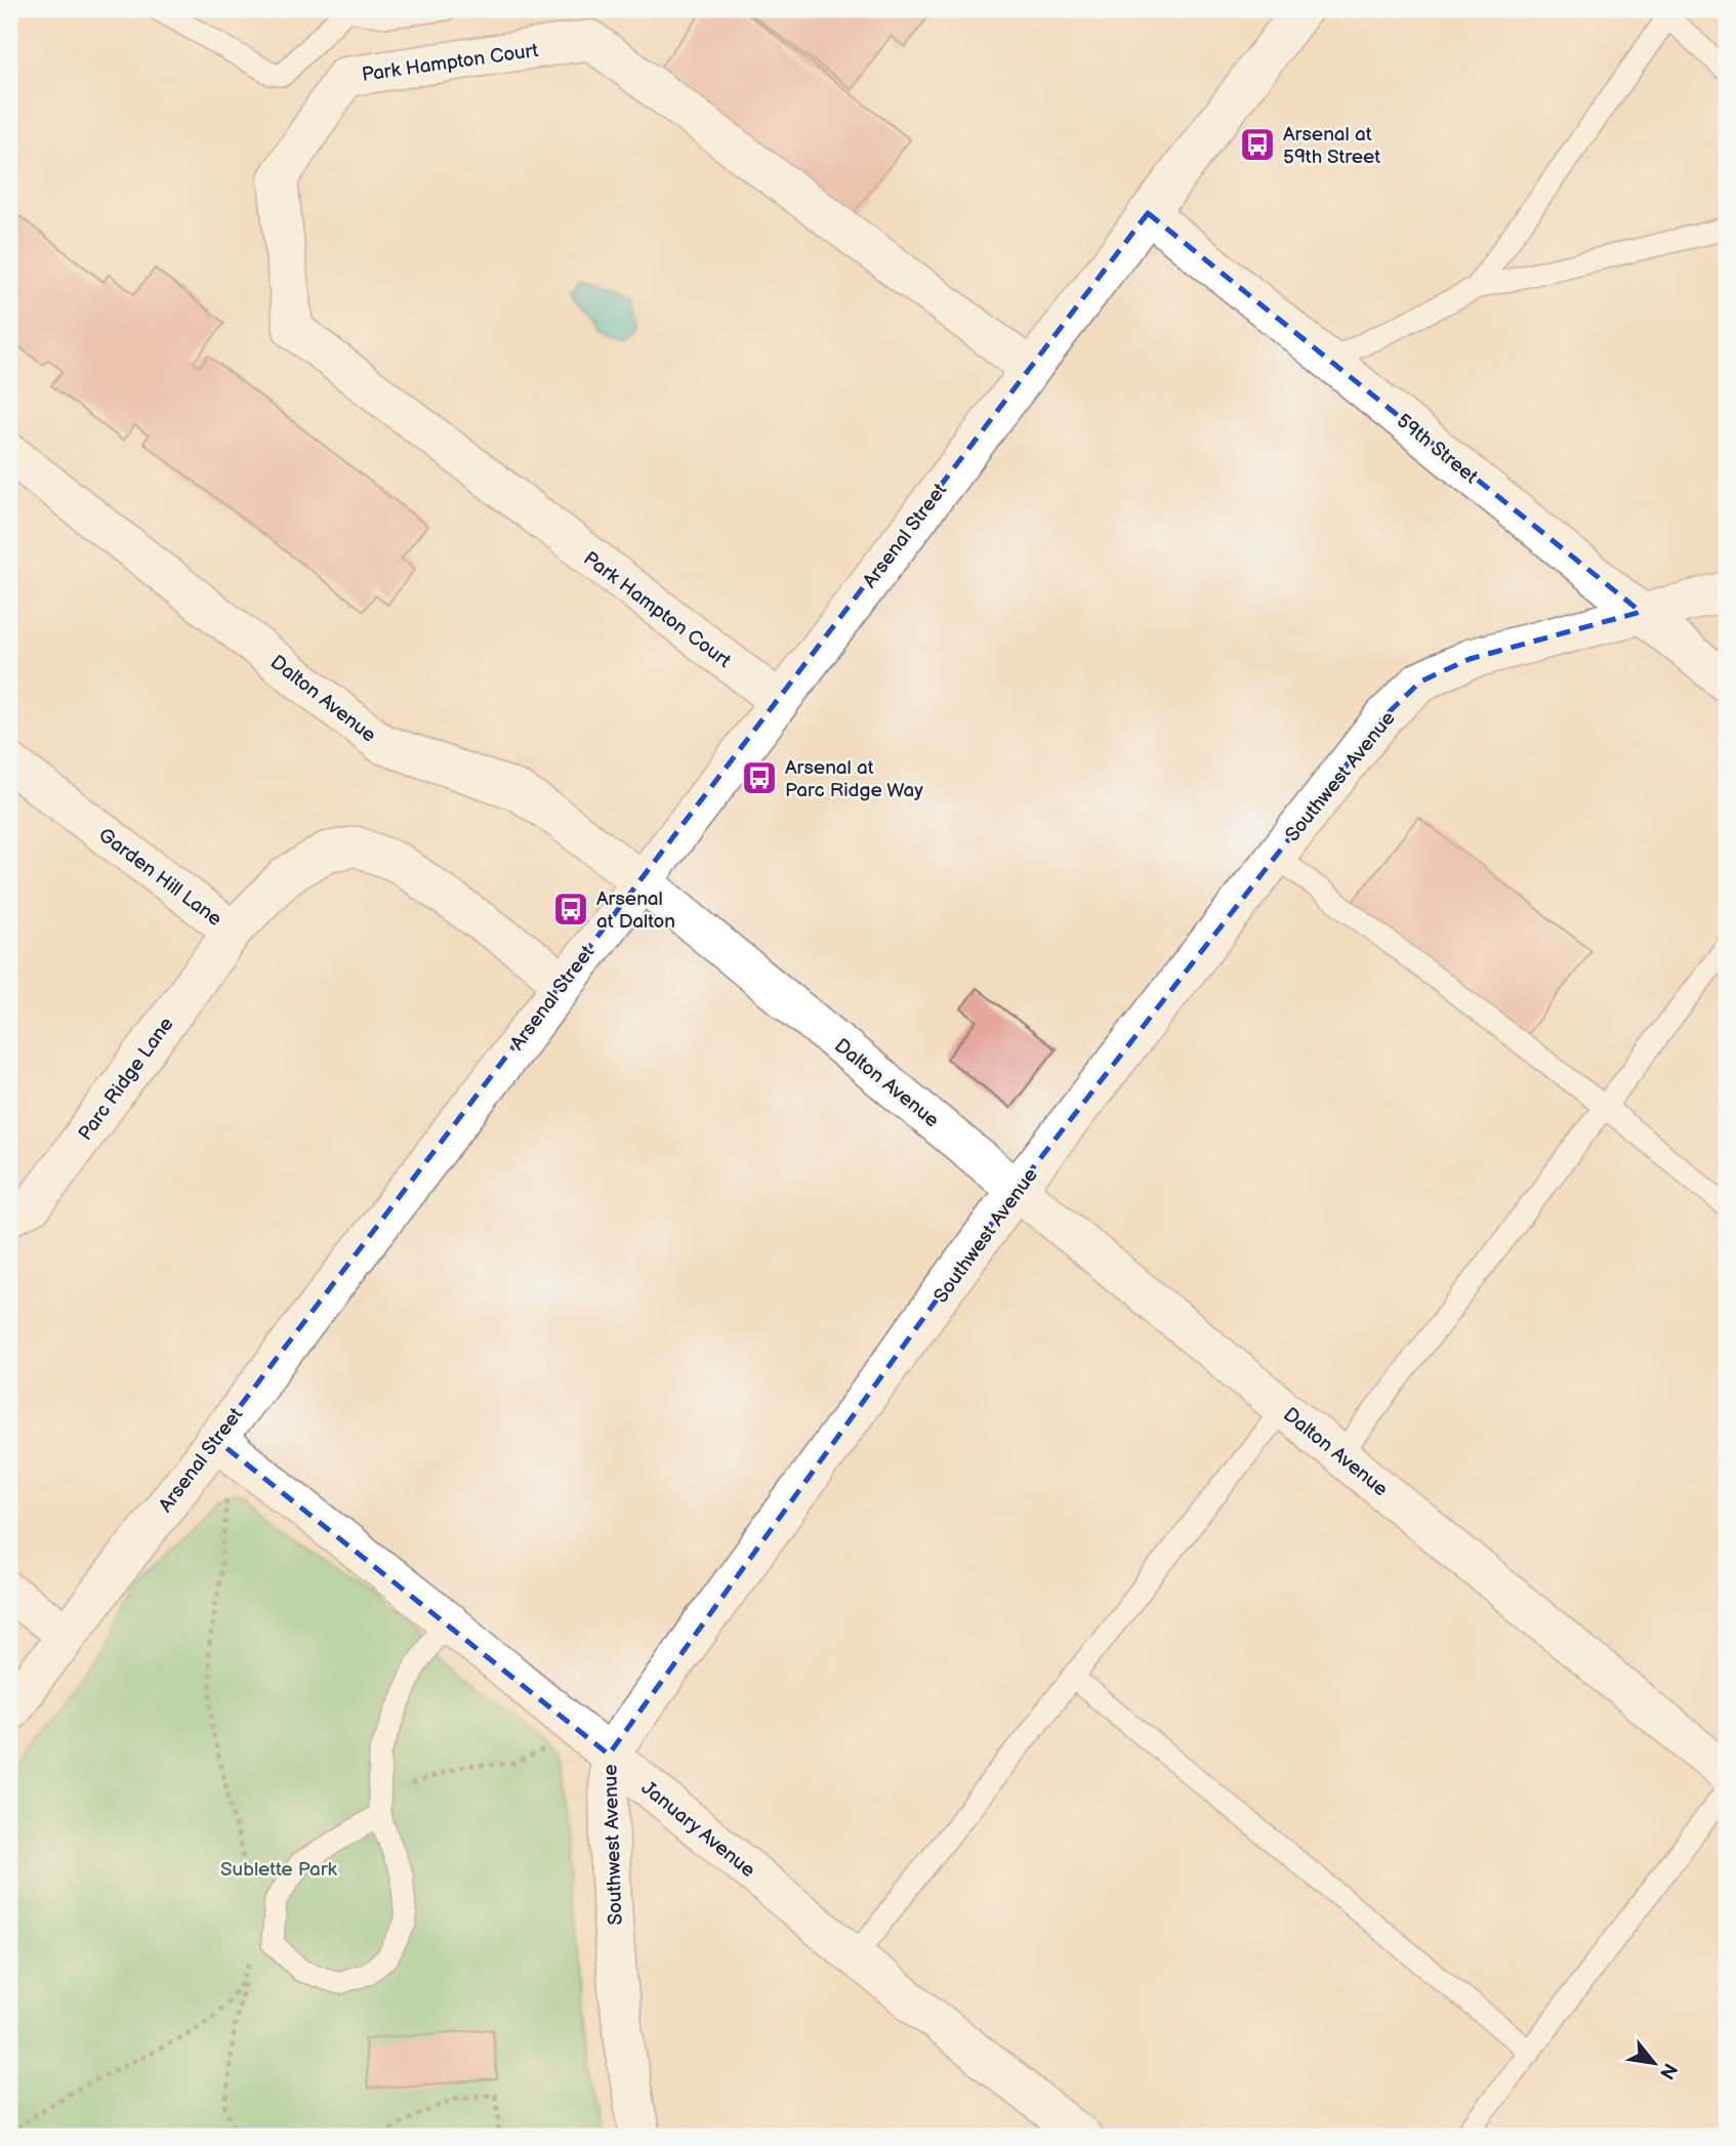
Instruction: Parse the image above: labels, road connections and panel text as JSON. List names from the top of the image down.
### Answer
{
  "streets": {
    "street": [
      "Park Hampton Court",
      "59th Street",
      "Arsenal Street",
      "Dalton Avenue",
      "Southwest Avenue",
      "Garden Hill Lane",
      "Parc Ridge Lane",
      "January Avenue"
    ]
  },
  "crossings": [
    ["Park Hampton Court", "Arsenal Street"],
    ["59th Street", "Arsenal Street"],
    ["59th Street", "Southwest Avenue"],
    ["Arsenal Street", "Dalton Avenue"],
    ["Arsenal Street", "Garden Hill Lane"],
    ["Arsenal Street", "January Avenue"],
    ["Dalton Avenue", "Southwest Avenue"],
    ["Southwest Avenue", "January Avenue"],
    ["Garden Hill Lane", "Parc Ridge Lane"]
  ],
  "parks": ["Sublette Park"],
  "places": {
    "bus stop": ["Arsenal at 59th Street", "Arsenal at Parc Ridge Way", "Arsenal at Dalton"]
  },
  "north": "bottom right"
}
